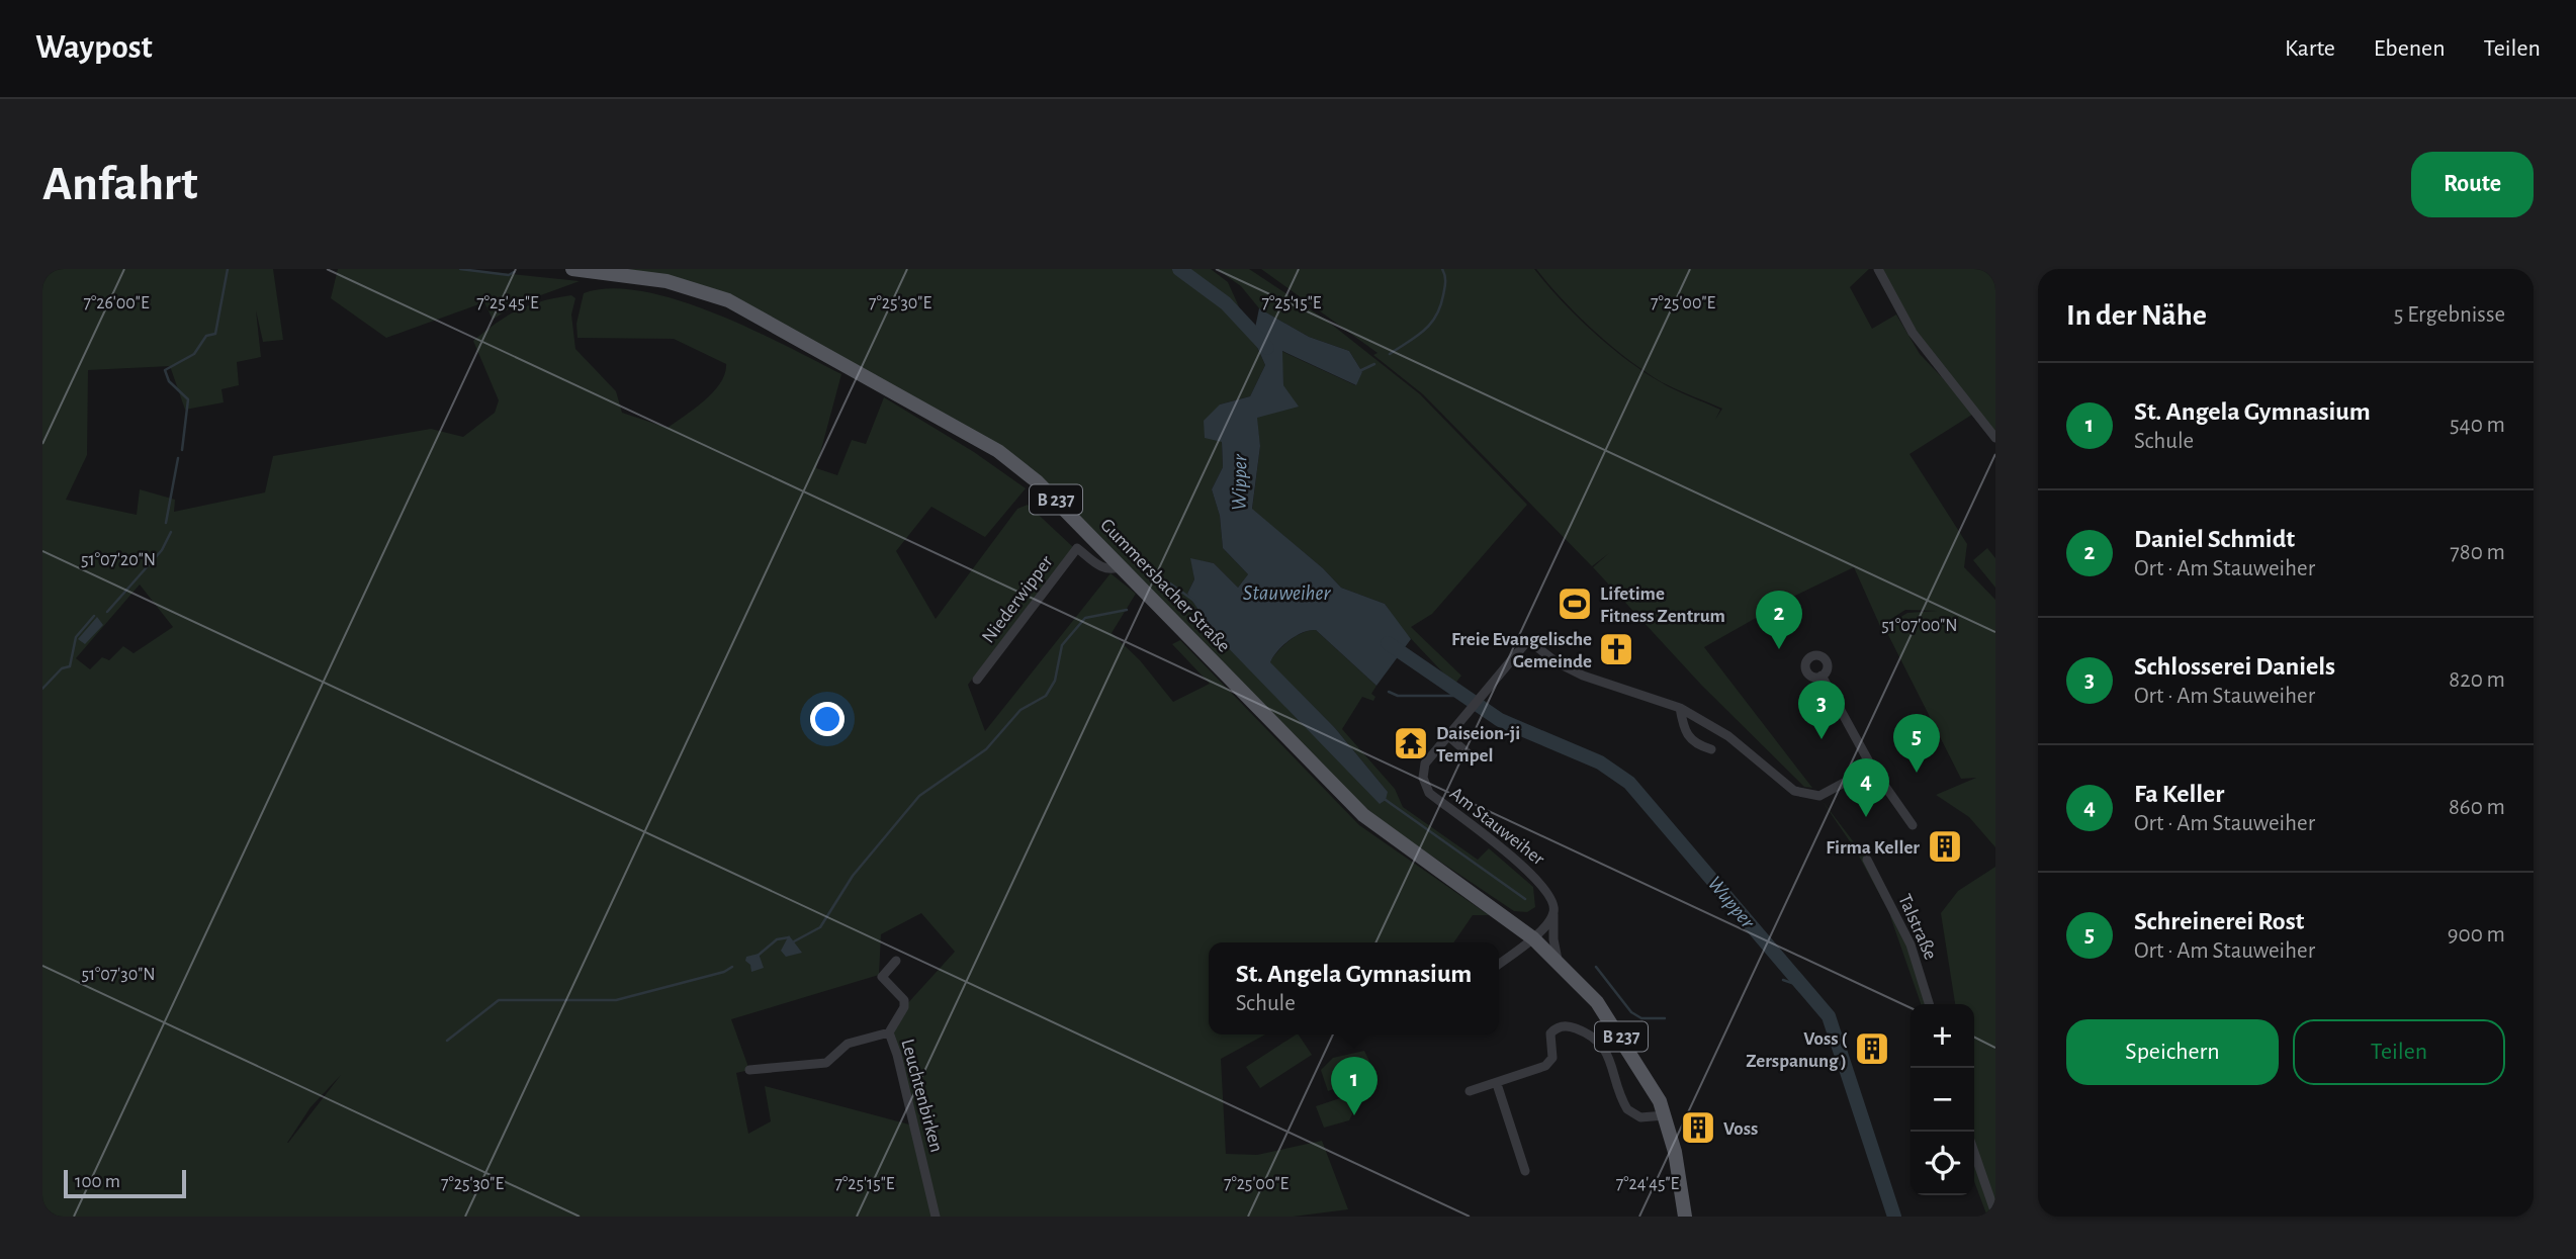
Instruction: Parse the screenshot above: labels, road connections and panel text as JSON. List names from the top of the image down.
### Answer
{
  "streets": {
    "main road": ["B 237", "Gummersbacher Straße"],
    "street": [
      "Niederwipper",
      "Am Stauweiher",
      "Talstraße",
      "Leuchtenbirken"
    ]
  },
  "crossings": [
    ["Gummersbacher Straße", "Niederwipper"]
  ],
  "water": ["Wipper", "Stauweiher", "Wupper"],
  "places": {
    "sports": ["Lifetime Fitness Zentrum"],
    "church": ["Freie Evangelische Gemeinde"],
    "temple": ["Daiseion-ji Tempel"],
    "building": ["Firma Keller", "Voss ( Zerspanung )", "Voss"]
  },
  "scale_bar": "100 m",
  "page": {
    "header": "Waypost",
    "nav": ["Karte", "Ebenen", "Teilen"],
    "buttons": [
      "Route",
      ["Speichern", "Teilen"]
    ],
    "title": "Anfahrt",
    "heading": ["In der Nähe", "5 Ergebnisse"],
    "list": [
      {
        "mark": "1",
        "name": "St. Angela Gymnasium",
        "note": "Schule",
        "value": "540 m"
      },
      {
        "mark": "2",
        "name": "Daniel Schmidt",
        "note": "Ort · Am Stauweiher",
        "value": "780 m"
      },
      {
        "mark": "3",
        "name": "Schlosserei Daniels",
        "note": "Ort · Am Stauweiher",
        "value": "820 m"
      },
      {
        "mark": "4",
        "name": "Fa Keller",
        "note": "Ort · Am Stauweiher",
        "value": "860 m"
      },
      {
        "mark": "5",
        "name": "Schreinerei Rost",
        "note": "Ort · Am Stauweiher",
        "value": "900 m"
      }
    ],
    "pins": [
      "2",
      "3",
      "5",
      "4",
      "1"
    ],
    "popup": ["St. Angela Gymnasium", "Schule"],
    "map_buttons": ["+", "−"],
    "scale": "100 m"
  },
  "coordinates": [
    "7°26'00\"E",
    "7°25'45\"E",
    "7°25'15\"E",
    "7°25'00\"E",
    "7°25'30\"E",
    "51°07'20\"N",
    "51°07'00\"N",
    "51°07'30\"N",
    "7°24'45\"E"
  ]
}
